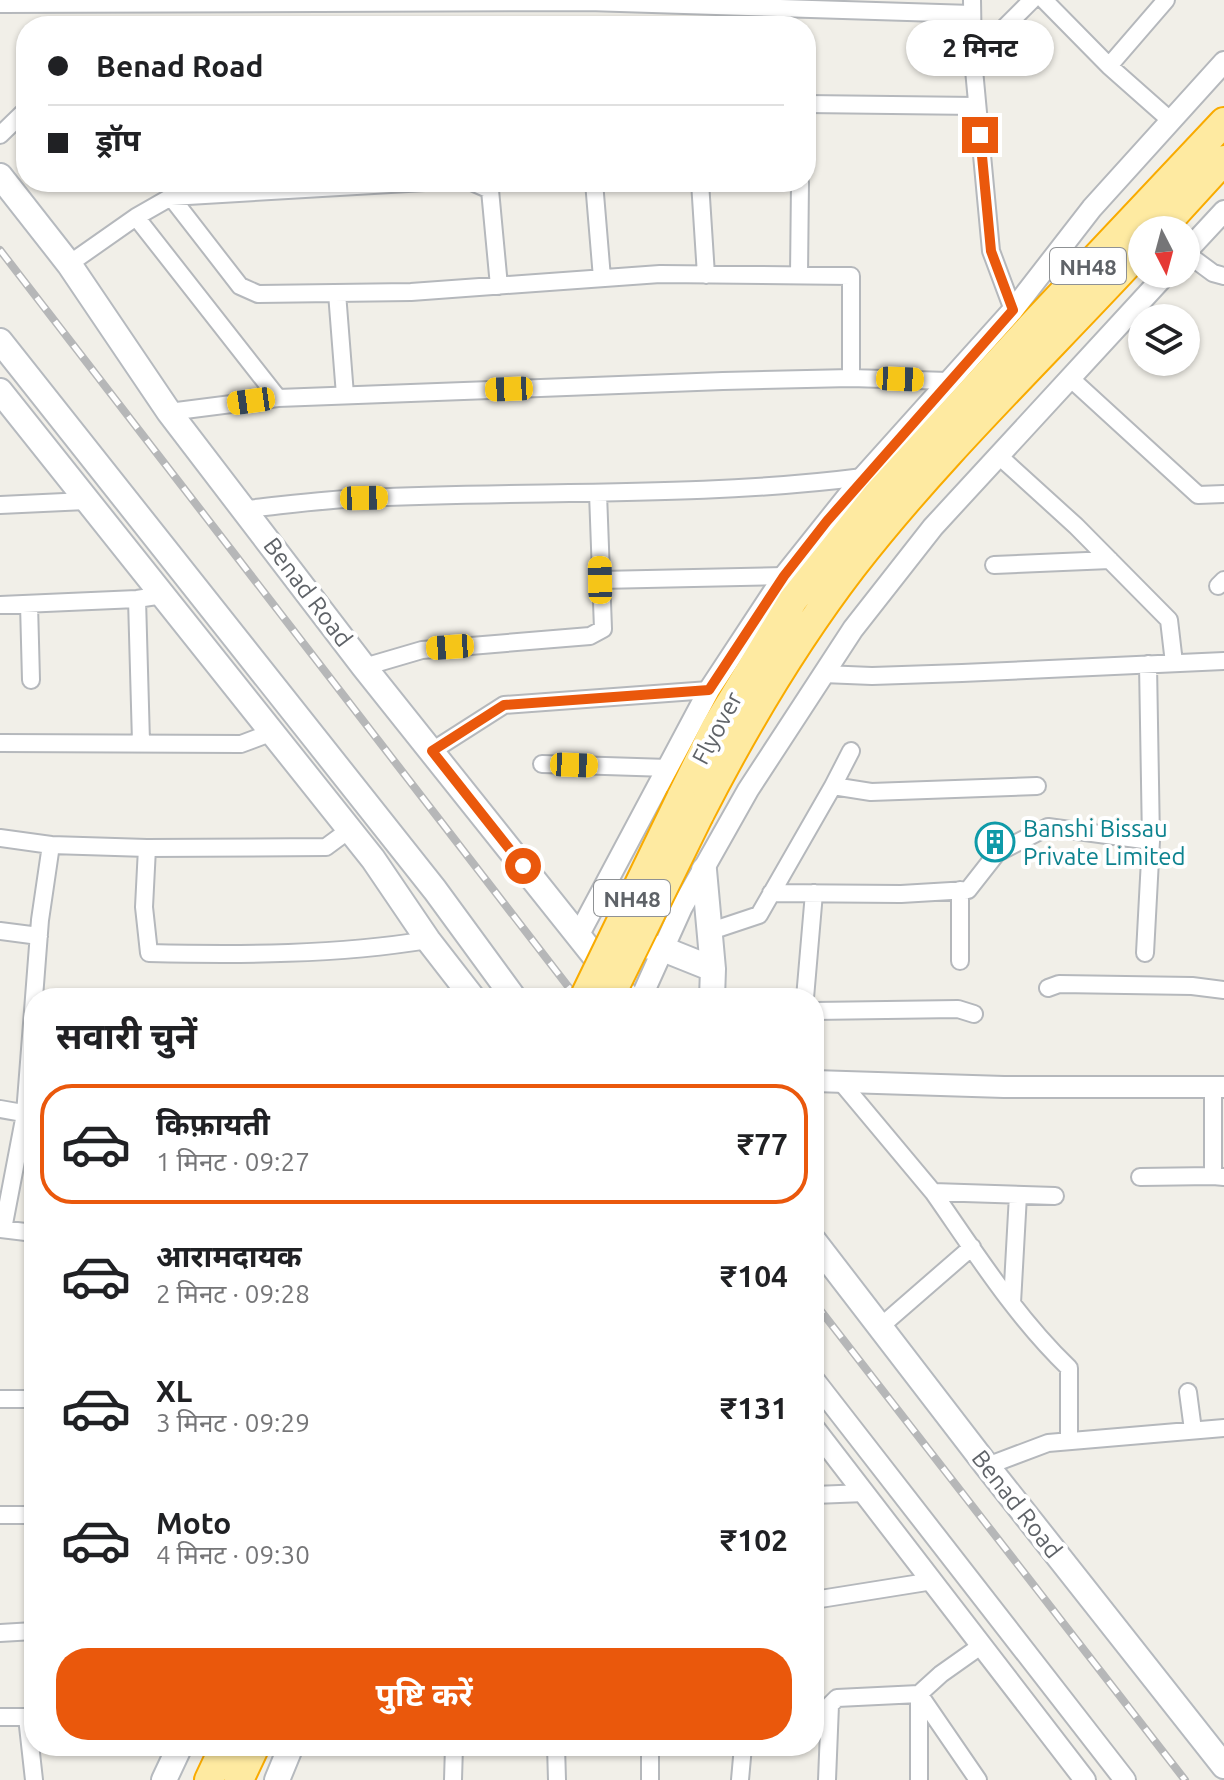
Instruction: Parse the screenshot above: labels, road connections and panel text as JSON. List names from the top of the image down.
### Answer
{
  "streets": {
    "highway": ["NH48", "Flyover"],
    "main road": ["Benad Road"]
  },
  "crossings": [
    ["NH48", "Flyover"]
  ],
  "places": {
    "building": ["Banshi Bissau Private Limited"]
  },
  "north": "bottom",
  "page": {
    "banner": ["Benad Road", "ड्रॉप"],
    "bubble": "2 मिनट",
    "heading": "सवारी चुनें",
    "list": [
      {
        "name": "किफ़ायती",
        "note": "1 मिनट · 09:27",
        "value": "₹77"
      },
      {
        "name": "आरामदायक",
        "note": "2 मिनट · 09:28",
        "value": "₹104"
      },
      {
        "name": "XL",
        "note": "3 मिनट · 09:29",
        "value": "₹131"
      },
      {
        "name": "Moto",
        "note": "4 मिनट · 09:30",
        "value": "₹102"
      }
    ],
    "buttons": "पुष्टि करें"
  }
}
